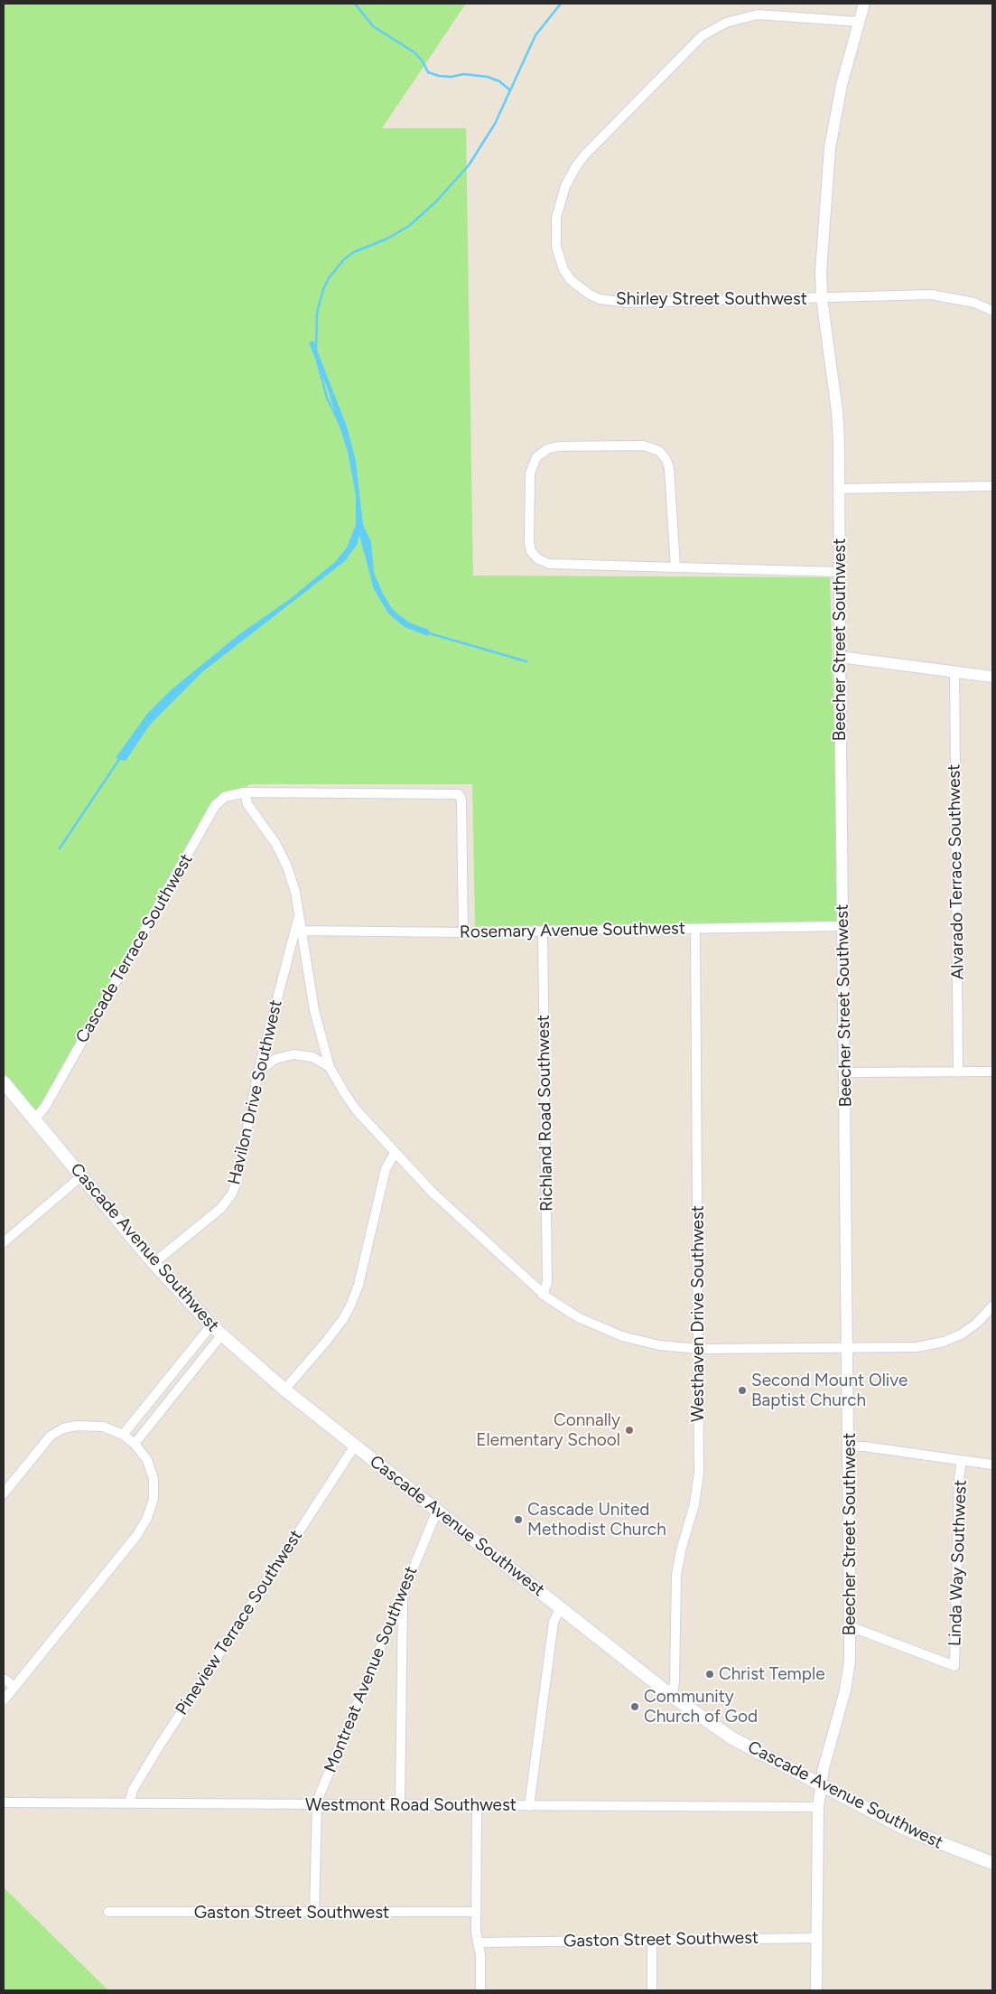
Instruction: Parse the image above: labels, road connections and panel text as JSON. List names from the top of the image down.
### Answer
{
  "streets": {
    "main road": ["Cascade Avenue Southwest"],
    "street": [
      "Shirley Street Southwest",
      "Beecher Street Southwest",
      "Alvarado Terrace Southwest",
      "Rosemary Avenue Southwest",
      "Cascade Terrace Southwest",
      "Havilon Drive Southwest",
      "Richland Road Southwest",
      "Westhaven Drive Southwest",
      "Linda Way Southwest",
      "Pineview Terrace Southwest",
      "Montreat Avenue Southwest",
      "Westmont Road Southwest",
      "Gaston Street Southwest"
    ]
  },
  "crossings": [
    ["Shirley Street Southwest", "Beecher Street Southwest"],
    ["Beecher Street Southwest", "Rosemary Avenue Southwest"],
    ["Beecher Street Southwest", "Cascade Avenue Southwest"],
    ["Beecher Street Southwest", "Linda Way Southwest"],
    ["Beecher Street Southwest", "Westmont Road Southwest"],
    ["Beecher Street Southwest", "Gaston Street Southwest"],
    ["Rosemary Avenue Southwest", "Cascade Terrace Southwest"],
    ["Rosemary Avenue Southwest", "Richland Road Southwest"],
    ["Rosemary Avenue Southwest", "Westhaven Drive Southwest"],
    ["Cascade Terrace Southwest", "Cascade Avenue Southwest"],
    ["Havilon Drive Southwest", "Cascade Avenue Southwest"],
    ["Cascade Avenue Southwest", "Westhaven Drive Southwest"],
    ["Cascade Avenue Southwest", "Pineview Terrace Southwest"],
    ["Cascade Avenue Southwest", "Montreat Avenue Southwest"],
    ["Pineview Terrace Southwest", "Westmont Road Southwest"],
    ["Montreat Avenue Southwest", "Westmont Road Southwest"],
    ["Montreat Avenue Southwest", "Gaston Street Southwest"]
  ],
  "places": [
    "Second Mount Olive Baptist Church",
    "Connally Elementary School",
    "Cascade United Methodist Church",
    "Christ Temple",
    "Community Church of God"
  ]
}
